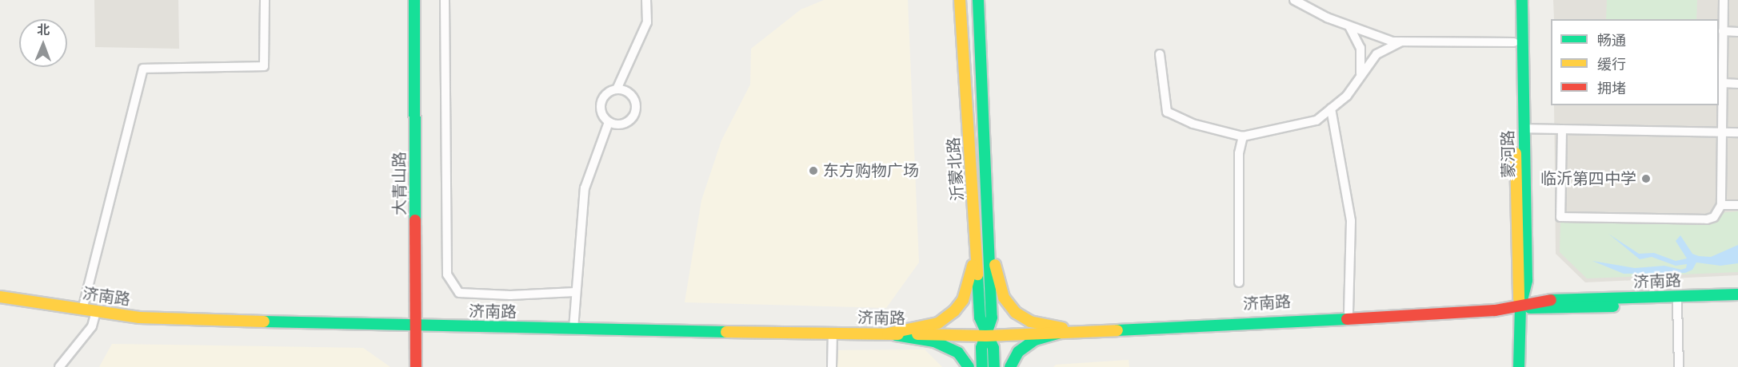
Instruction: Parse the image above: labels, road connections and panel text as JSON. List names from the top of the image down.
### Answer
{
  "streets": {
    "street": [
      "蒙河路",
      "沂蒙北路",
      "大青山路",
      "济南路"
    ]
  },
  "crossings": [
    ["蒙河路", "济南路"],
    ["沂蒙北路", "济南路"],
    ["大青山路", "济南路"]
  ],
  "places": ["东方购物广场", "临沂第四中学"],
  "legend": ["畅通", "缓行", "拥堵"],
  "north": "top"
}
